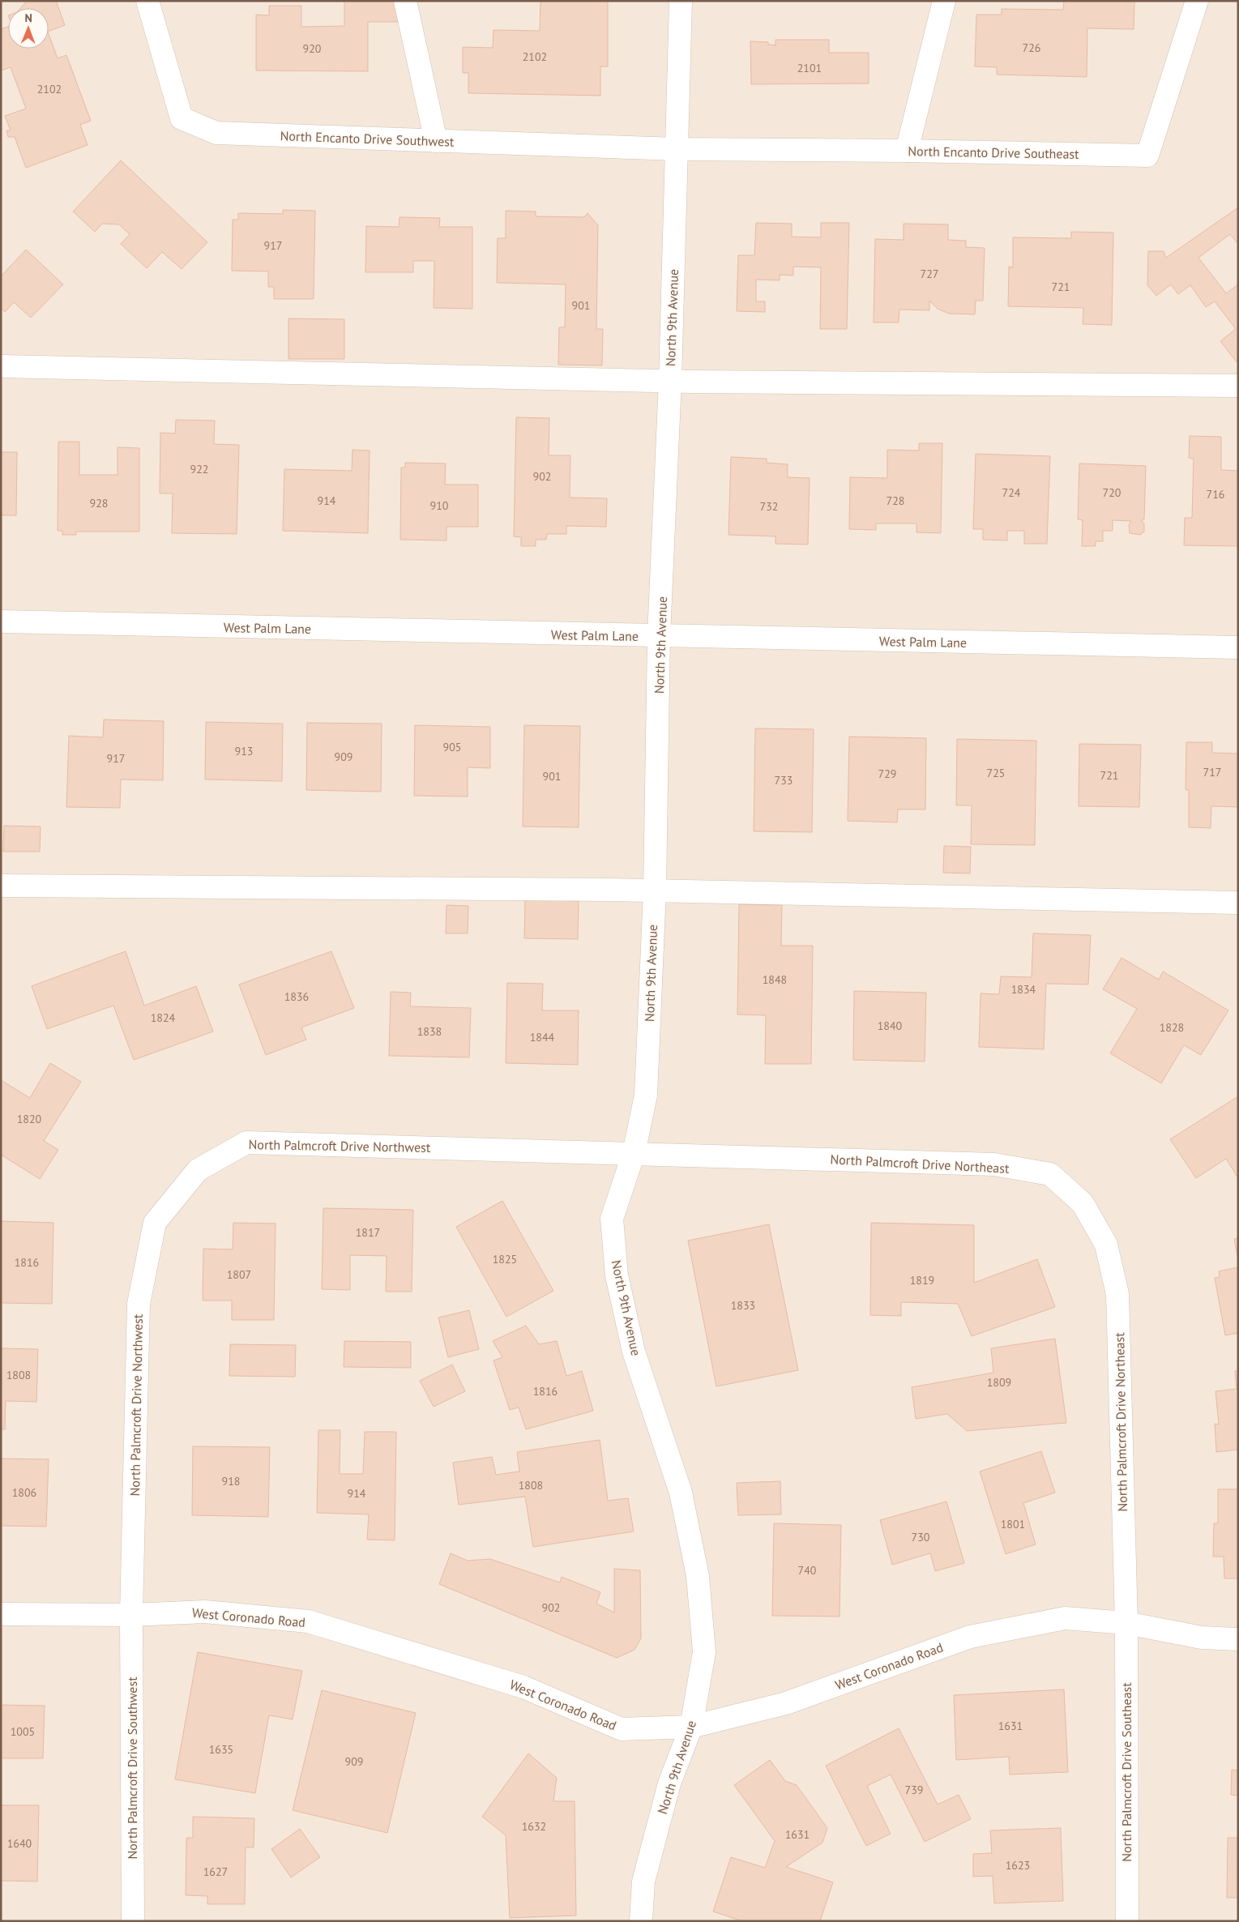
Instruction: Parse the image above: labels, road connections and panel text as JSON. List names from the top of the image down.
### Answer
{
  "streets": {
    "street": [
      "North Encanto Drive Southwest",
      "North Encanto Drive Southeast",
      "North 9th Avenue",
      "West Palm Lane",
      "North Palmcroft Drive Northwest",
      "North Palmcroft Drive Northeast",
      "West Coronado Road",
      "North Palmcroft Drive Southwest",
      "North Palmcroft Drive Southeast"
    ]
  },
  "crossings": [
    ["North Encanto Drive Southwest", "North Encanto Drive Southeast"],
    ["North Encanto Drive Southwest", "North 9th Avenue"],
    ["North Encanto Drive Southeast", "North 9th Avenue"],
    ["North 9th Avenue", "West Palm Lane"],
    ["North 9th Avenue", "North Palmcroft Drive Northwest"],
    ["North 9th Avenue", "North Palmcroft Drive Northeast"],
    ["North 9th Avenue", "West Coronado Road"],
    ["North Palmcroft Drive Northwest", "North Palmcroft Drive Northeast"],
    ["North Palmcroft Drive Northwest", "West Coronado Road"],
    ["North Palmcroft Drive Northwest", "North Palmcroft Drive Southwest"],
    ["North Palmcroft Drive Northeast", "West Coronado Road"],
    ["North Palmcroft Drive Northeast", "North Palmcroft Drive Southeast"],
    ["West Coronado Road", "North Palmcroft Drive Southwest"],
    ["West Coronado Road", "North Palmcroft Drive Southeast"]
  ],
  "house_numbers": [
    "726",
    "920",
    "2102",
    "2101",
    "2102",
    "917",
    "727",
    "721",
    "901",
    "922",
    "902",
    "724",
    "720",
    "716",
    "914",
    "728",
    "928",
    "910",
    "732",
    "905",
    "913",
    "909",
    "917",
    "717",
    "725",
    "729",
    "721",
    "901",
    "733",
    "1848",
    "1834",
    "1836",
    "1824",
    "1840",
    "1828",
    "1838",
    "1844",
    "1820",
    "1817",
    "1825",
    "1816",
    "1807",
    "1819",
    "1833",
    "1808",
    "1809",
    "1816",
    "918",
    "1808",
    "1806",
    "914",
    "1801",
    "730",
    "740",
    "902",
    "1631",
    "1005",
    "1635",
    "909",
    "739",
    "1632",
    "1631",
    "1640",
    "1623",
    "1627"
  ],
  "north": "top"
}
